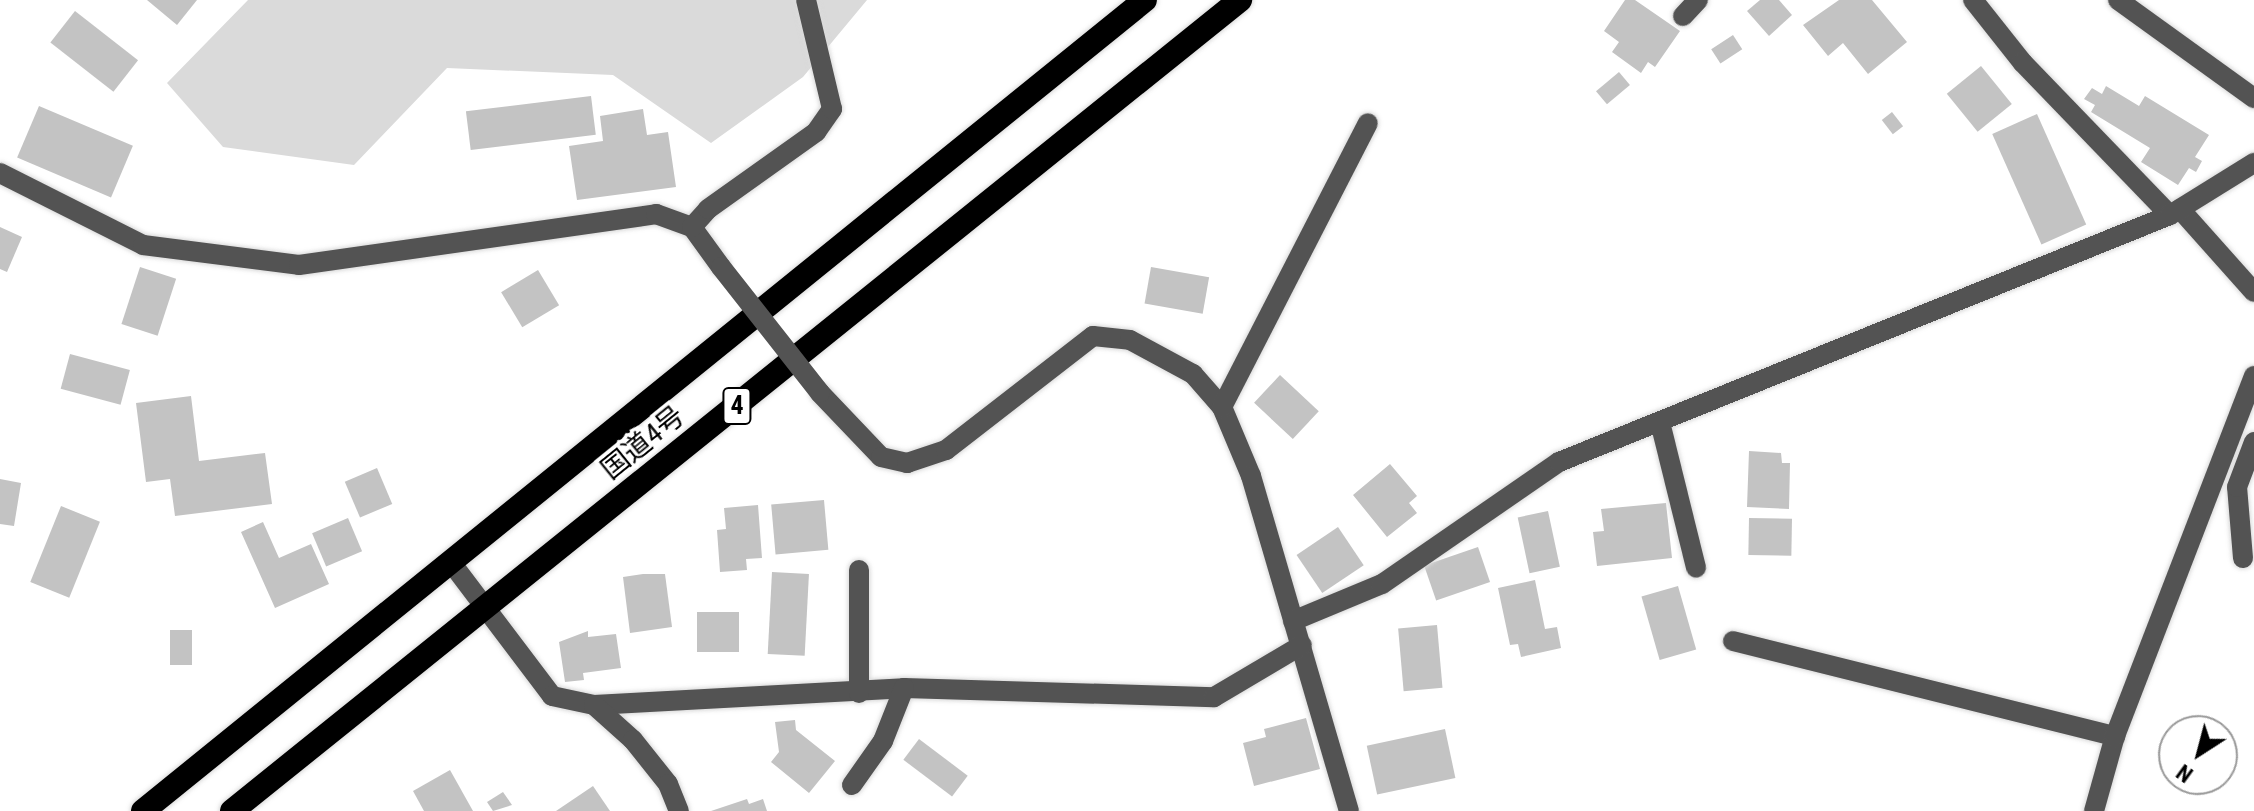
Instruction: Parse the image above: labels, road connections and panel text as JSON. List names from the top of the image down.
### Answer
{
  "streets": {
    "highway": ["4", "国道4号"]
  },
  "north": "bottom left"
}
